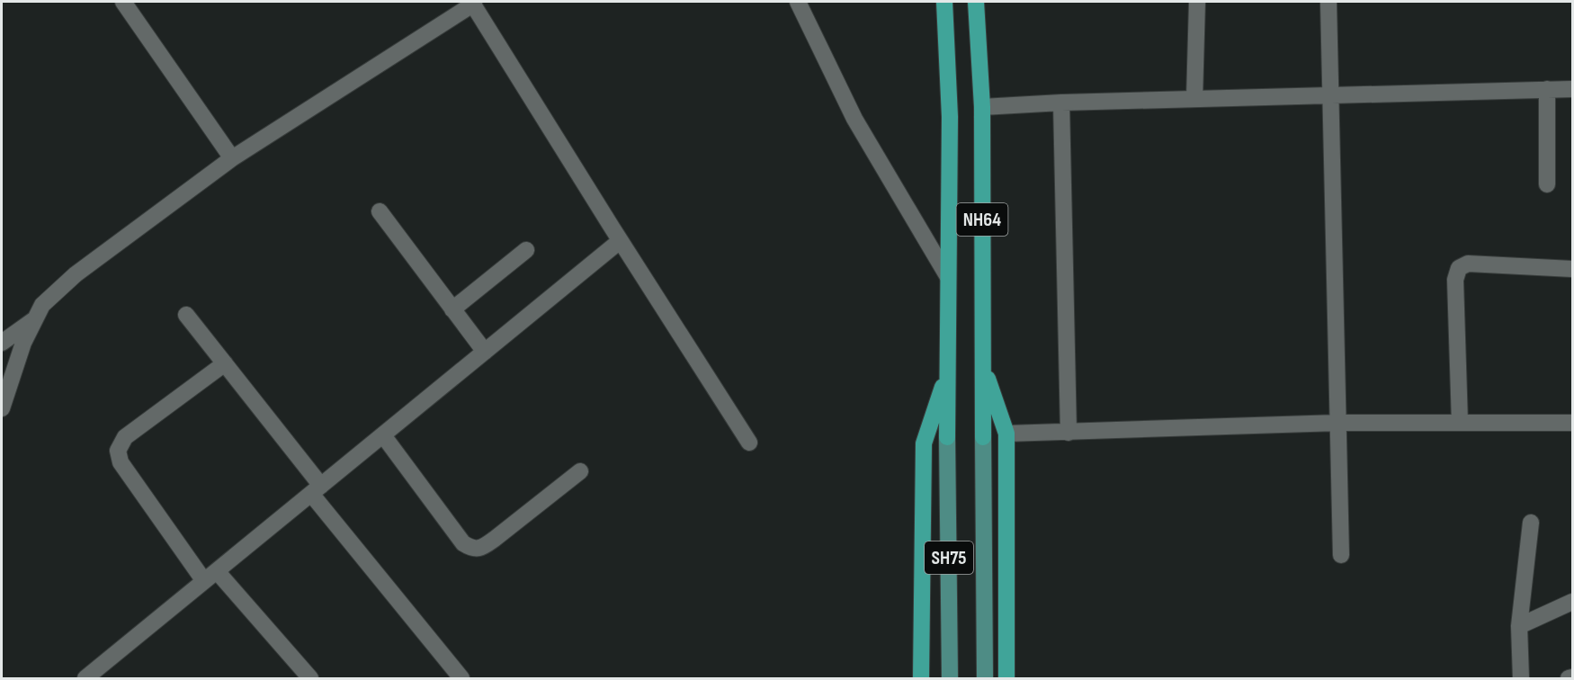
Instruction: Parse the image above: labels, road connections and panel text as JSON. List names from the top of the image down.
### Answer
{
  "streets": {
    "highway": ["NH64"],
    "main road": ["SH75"]
  },
  "crossings": [
    ["NH64", "SH75"]
  ]
}
